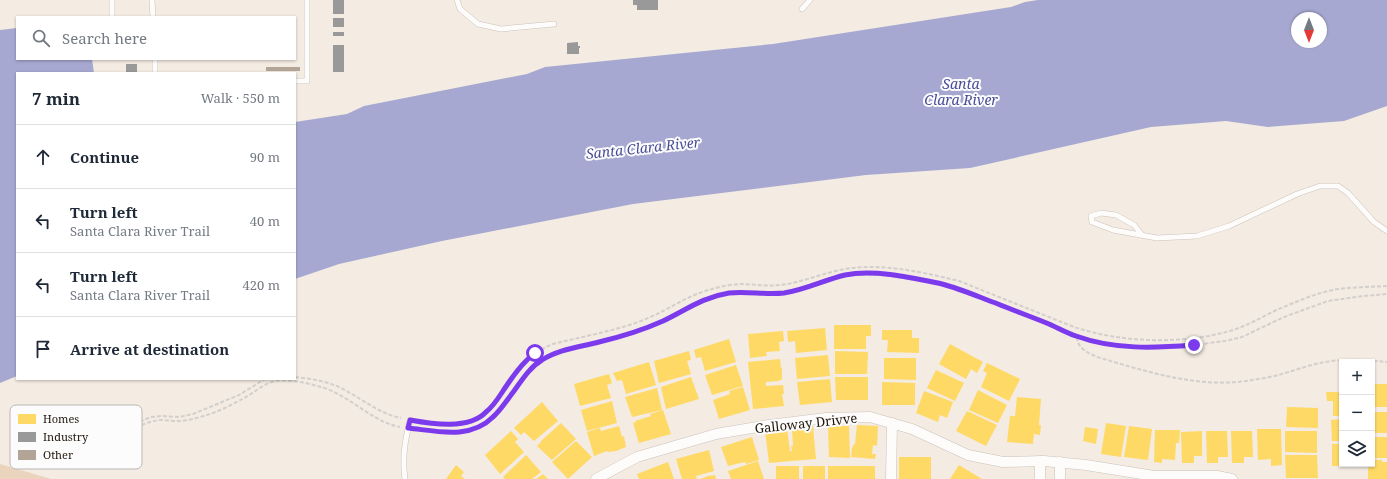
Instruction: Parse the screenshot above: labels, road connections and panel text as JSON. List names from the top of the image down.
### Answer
{
  "streets": {
    "street": ["Galloway Drivve"]
  },
  "water": ["Santa Clara River"],
  "legend": ["Homes", "Industry", "Other"],
  "north": "bottom",
  "page": {
    "search": "Search here",
    "heading": ["7 min", "Walk · 550 m"],
    "list": [
      ["Continue", "90 m"],
      ["Turn left", "Santa Clara River Trail", "40 m"],
      ["Turn left", "Santa Clara River Trail", "420 m"],
      "Arrive at destination"
    ],
    "map_buttons": ["+", "−"]
  }
}
